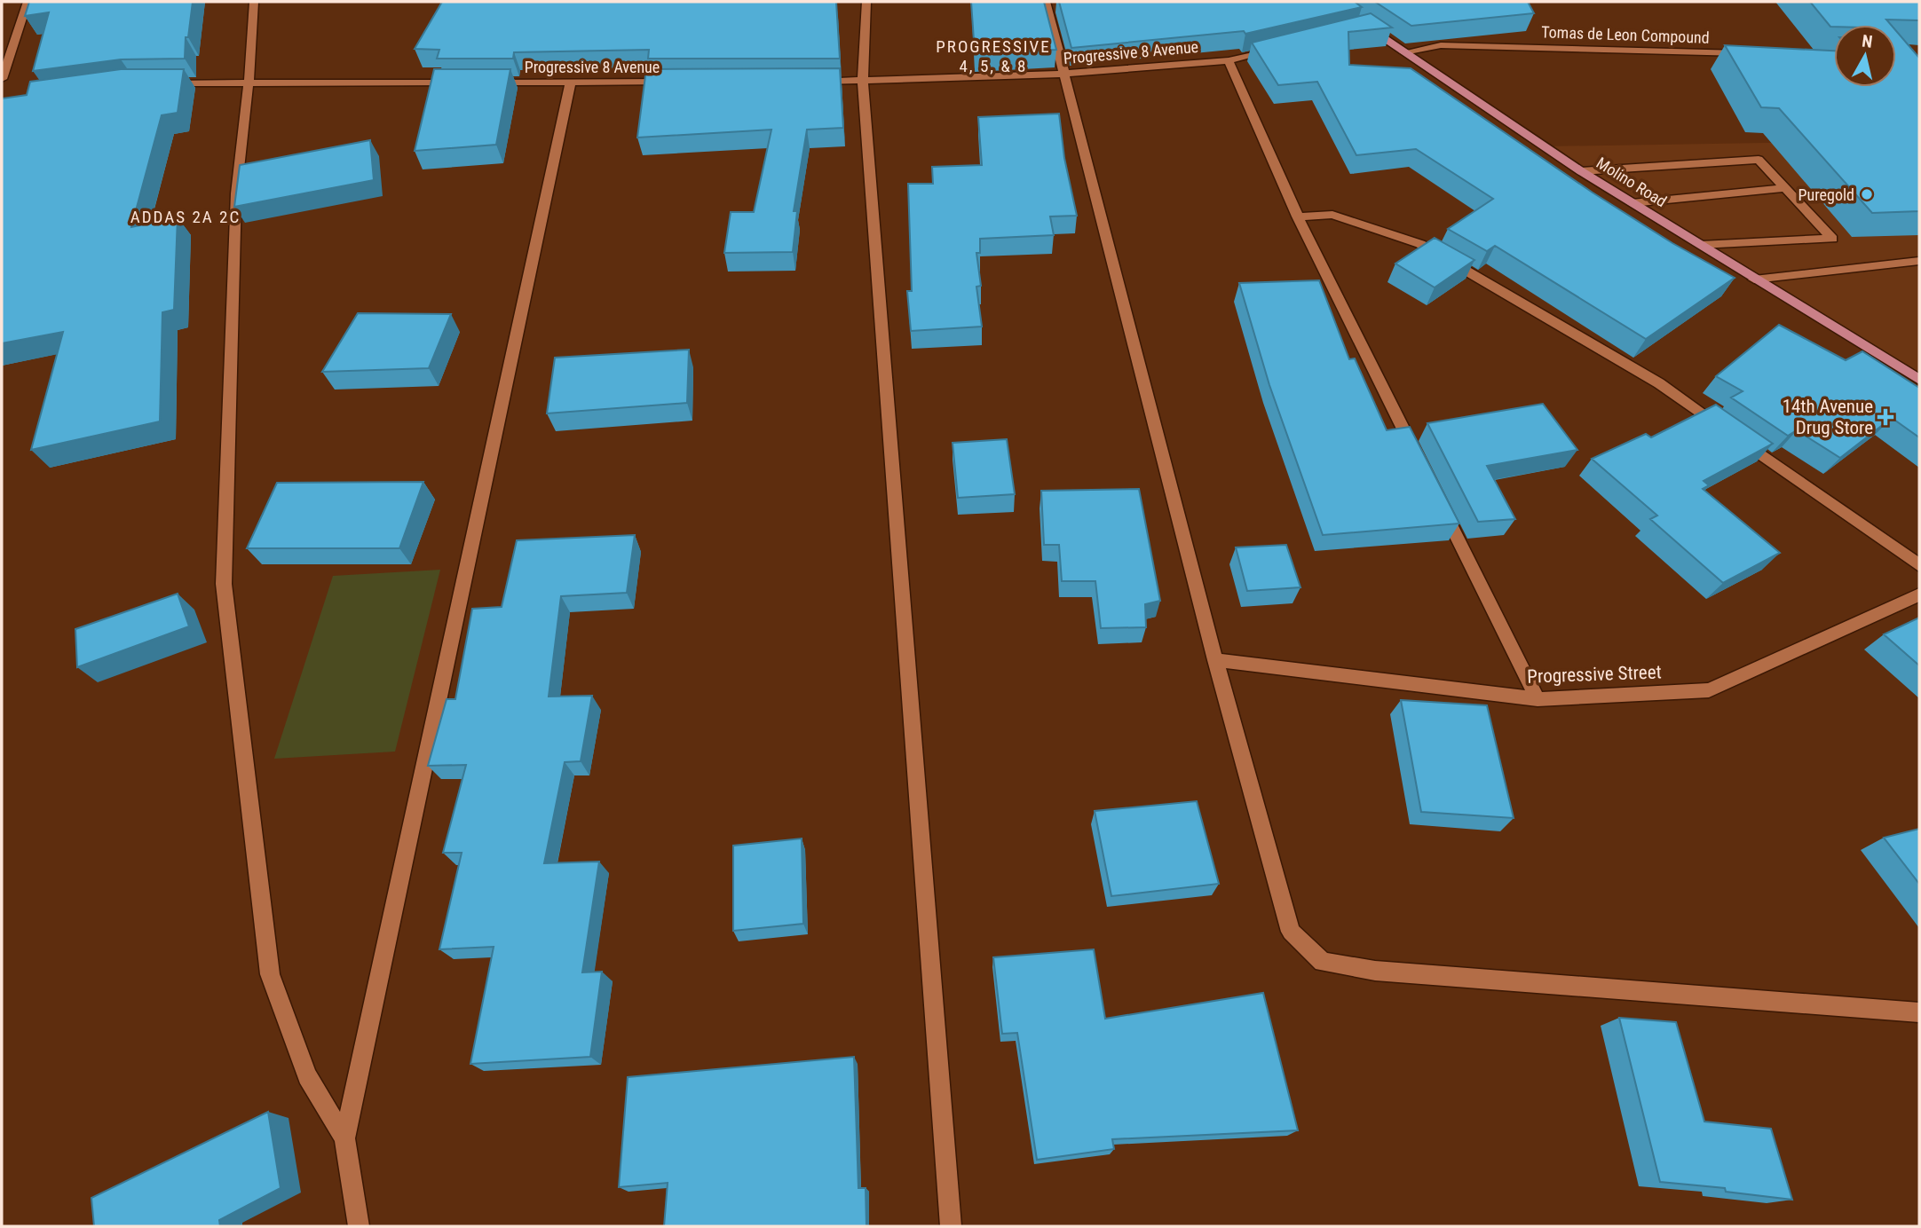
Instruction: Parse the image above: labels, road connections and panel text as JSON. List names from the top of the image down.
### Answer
{
  "streets": {
    "main road": ["Molino Road"],
    "street": ["Tomas de Leon Compound", "Progressive 8 Avenue", "Progressive Street"]
  },
  "crossings": [
    ["Tomas de Leon Compound", "Molino Road"]
  ],
  "districts": ["PROGRESSIVE 4, 5, & 8", "ADDAS 2A 2C"],
  "places": {
    "other": ["Puregold"],
    "health": ["14th Avenue Drug Store"]
  },
  "north": "top"
}
